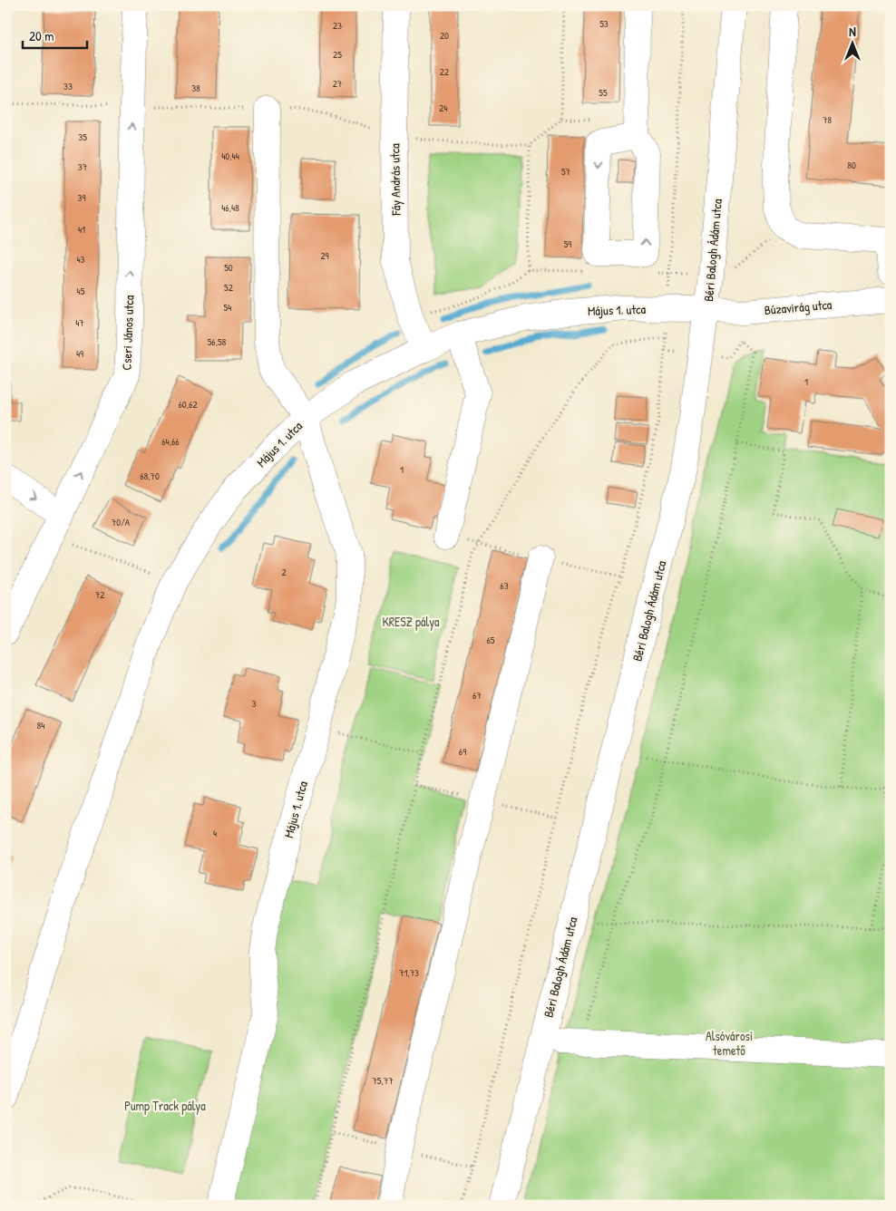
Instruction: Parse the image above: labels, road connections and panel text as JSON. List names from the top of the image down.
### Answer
{
  "streets": {
    "street": [
      "Fáy András utca",
      "Béri Balogh Ádám utca",
      "Búzavirág utca",
      "Május 1. utca",
      "Cseri János utca"
    ]
  },
  "crossings": [
    ["Fáy András utca", "Május 1. utca"],
    ["Béri Balogh Ádám utca", "Búzavirág utca"],
    ["Béri Balogh Ádám utca", "Május 1. utca"],
    ["Búzavirág utca", "Május 1. utca"]
  ],
  "parks": ["KRESZ pálya", "Alsóvárosi temető", "Pump Track pálya"],
  "house_numbers": [
    "53",
    "23",
    "20",
    "25",
    "22",
    "27",
    "33",
    "38",
    "55",
    "24",
    "78",
    "35",
    "40,44",
    "80",
    "37",
    "57",
    "39",
    "46,48",
    "41",
    "59",
    "29",
    "43",
    "50",
    "52",
    "45",
    "54",
    "47",
    "56,58",
    "49",
    "1",
    "60,62",
    "64,66",
    "1",
    "68,70",
    "70/A",
    "2",
    "63",
    "72",
    "65",
    "67",
    "3",
    "84",
    "69",
    "4",
    "71,73",
    "75,77"
  ],
  "scale_bar": "20 m",
  "north": "top"
}
